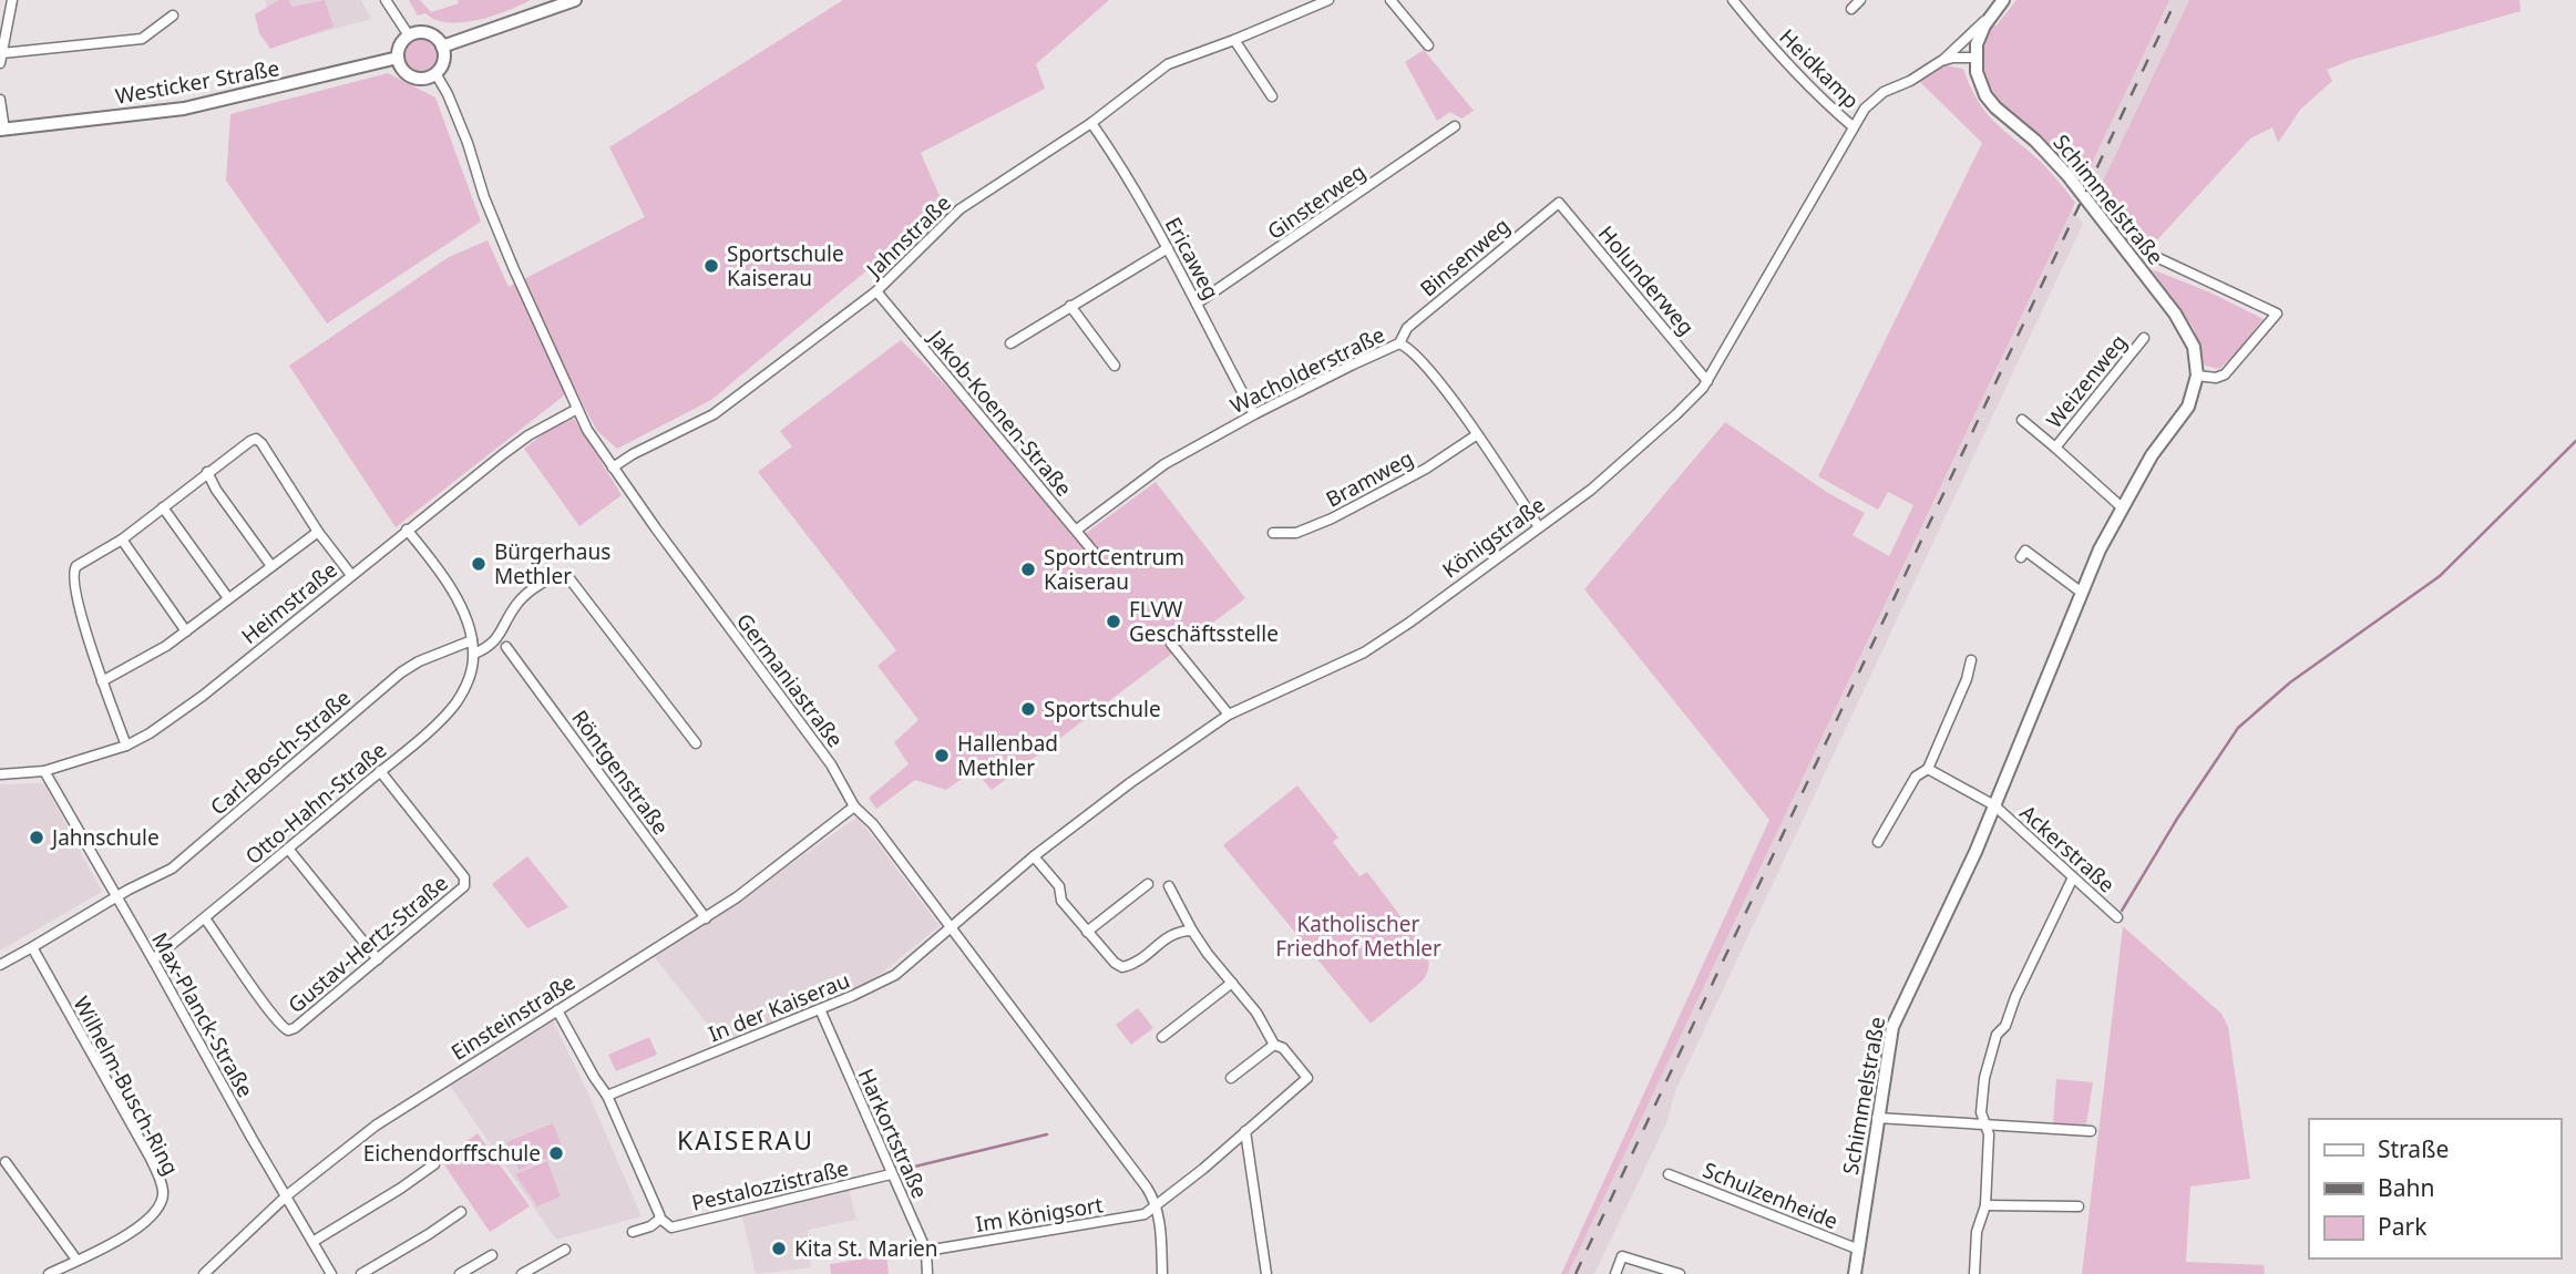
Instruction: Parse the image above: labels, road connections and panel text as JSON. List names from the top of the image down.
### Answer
{
  "streets": {
    "street": [
      "Heidkamp",
      "Westicker Straße",
      "Schimmelstraße",
      "Ginsterweg",
      "Jahnstraße",
      "Binsenweg",
      "Ericaweg",
      "Holunderweg",
      "Wacholderstraße",
      "Weizenweg",
      "Jakob-Koenen-Straße",
      "Bramweg",
      "Königstraße",
      "Heimstraße",
      "Germaniastraße",
      "Carl-Bosch-Straße",
      "Röntgenstraße",
      "Otto-Hahn-Straße",
      "Ackerstraße",
      "Gustav-Hertz-Straße",
      "In der Kaiserau",
      "Max-Planck-Straße",
      "Einsteinstraße",
      "Wilhelm-Busch-Ring",
      "Harkortstraße",
      "Pestalozzistraße",
      "Schulzenheide",
      "Im Königsort"
    ]
  },
  "crossings": [
    ["Heidkamp", "Königstraße"],
    ["Westicker Straße", "Germaniastraße"],
    ["Schimmelstraße", "Weizenweg"],
    ["Schimmelstraße", "Königstraße"],
    ["Schimmelstraße", "Ackerstraße"],
    ["Schimmelstraße", "Schulzenheide"],
    ["Ginsterweg", "Ericaweg"],
    ["Jahnstraße", "Ericaweg"],
    ["Jahnstraße", "Jakob-Koenen-Straße"],
    ["Jahnstraße", "Germaniastraße"],
    ["Binsenweg", "Holunderweg"],
    ["Binsenweg", "Wacholderstraße"],
    ["Ericaweg", "Wacholderstraße"],
    ["Holunderweg", "Königstraße"],
    ["Wacholderstraße", "Jakob-Koenen-Straße"],
    ["Wacholderstraße", "Bramweg"],
    ["Wacholderstraße", "Königstraße"],
    ["Königstraße", "Germaniastraße"],
    ["Königstraße", "In der Kaiserau"],
    ["Heimstraße", "Germaniastraße"],
    ["Heimstraße", "Otto-Hahn-Straße"],
    ["Heimstraße", "Max-Planck-Straße"],
    ["Germaniastraße", "In der Kaiserau"],
    ["Germaniastraße", "Einsteinstraße"],
    ["Germaniastraße", "Im Königsort"],
    ["Carl-Bosch-Straße", "Otto-Hahn-Straße"],
    ["Carl-Bosch-Straße", "Max-Planck-Straße"],
    ["Röntgenstraße", "Einsteinstraße"],
    ["Otto-Hahn-Straße", "Gustav-Hertz-Straße"],
    ["Otto-Hahn-Straße", "Max-Planck-Straße"],
    ["In der Kaiserau", "Harkortstraße"],
    ["Max-Planck-Straße", "Einsteinstraße"],
    ["Harkortstraße", "Pestalozzistraße"],
    ["Harkortstraße", "Im Königsort"]
  ],
  "districts": ["KAISERAU"],
  "parks": ["Katholischer Friedhof Methler"],
  "places": [
    "Sportschule Kaiserau",
    "Bürgerhaus Methler",
    "SportCentrum Kaiserau",
    "FLVW Geschäftsstelle",
    "Sportschule",
    "Hallenbad Methler",
    "Jahnschule",
    "Eichendorffschule",
    "Kita St. Marien"
  ],
  "legend": ["Straße", "Bahn", "Park"]
}
